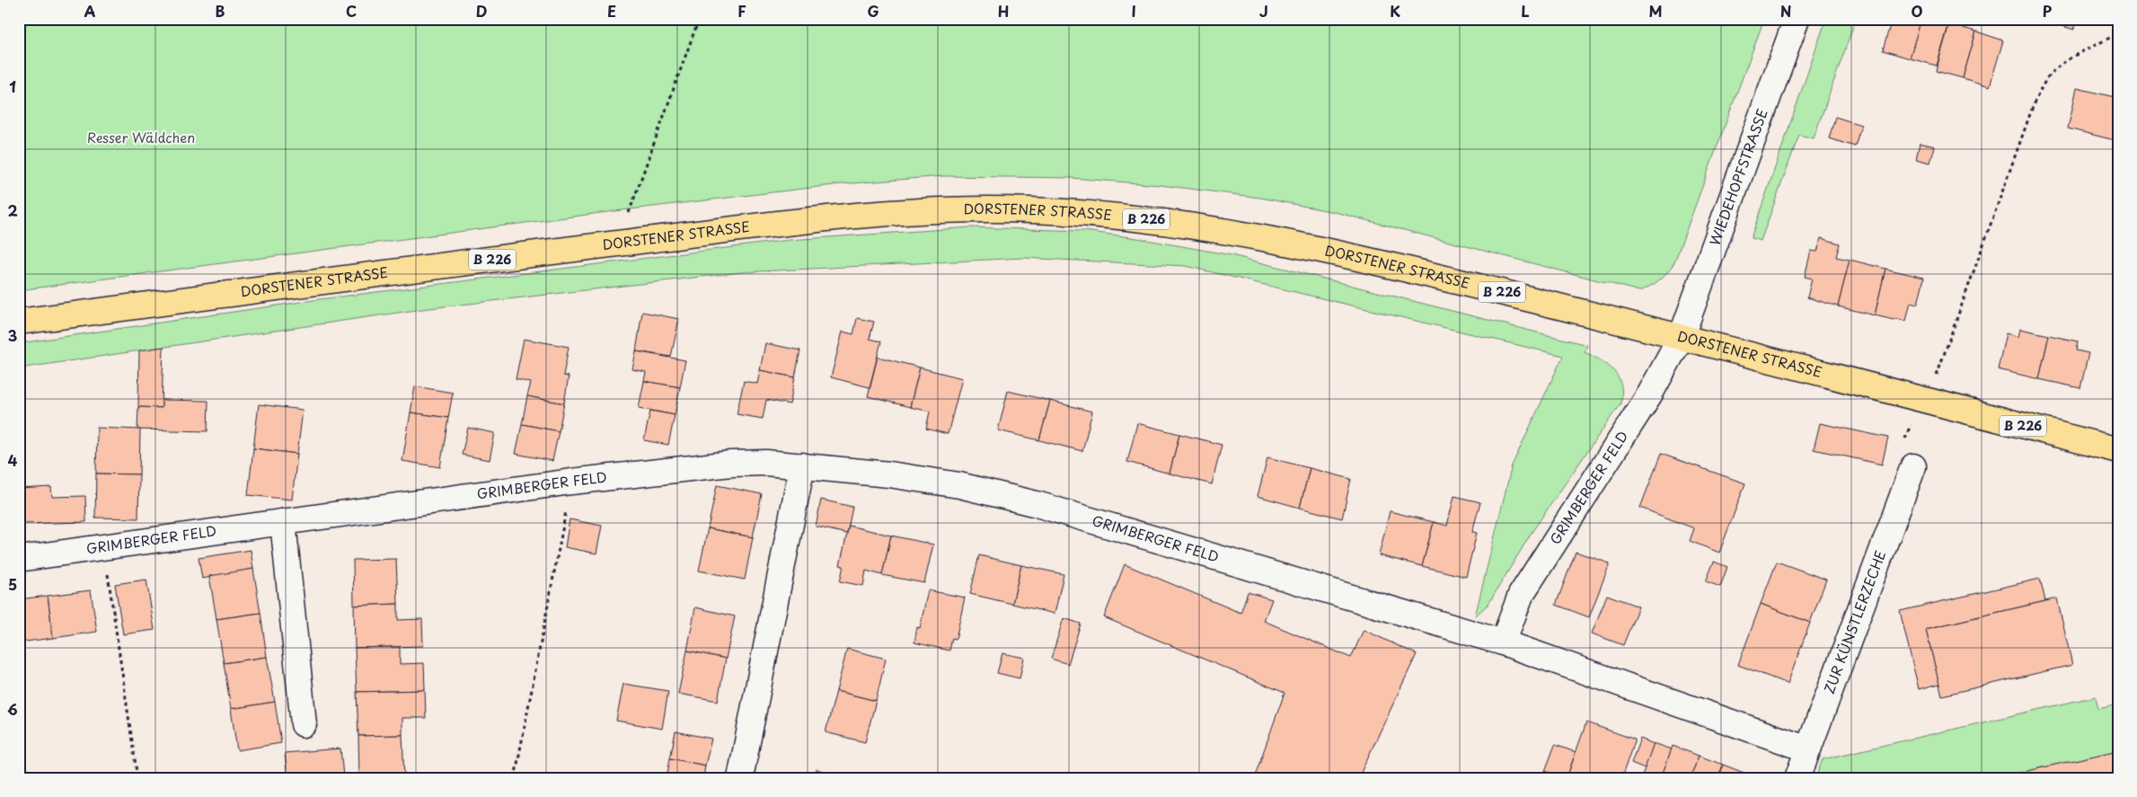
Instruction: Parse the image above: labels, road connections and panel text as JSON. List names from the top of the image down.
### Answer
{
  "streets": {
    "main road": ["DORSTENER STRASSE", "B 226"],
    "street": ["WIEDEHOPFSTRASSE", "GRIMBERGER FELD", "ZUR KÜNSTLERZECHE"]
  },
  "crossings": [
    ["WIEDEHOPFSTRASSE", "DORSTENER STRASSE"],
    ["WIEDEHOPFSTRASSE", "GRIMBERGER FELD"],
    ["DORSTENER STRASSE", "GRIMBERGER FELD"],
    ["GRIMBERGER FELD", "ZUR KÜNSTLERZECHE"]
  ],
  "parks": ["Resser Wäldchen"],
  "grid": {
    "columns": [
      "A",
      "B",
      "C",
      "D",
      "E",
      "F",
      "G",
      "H",
      "I",
      "J",
      "K",
      "L",
      "M",
      "N",
      "O",
      "P"
    ],
    "rows": [
      "1",
      "2",
      "3",
      "4",
      "5",
      "6"
    ]
  }
}
